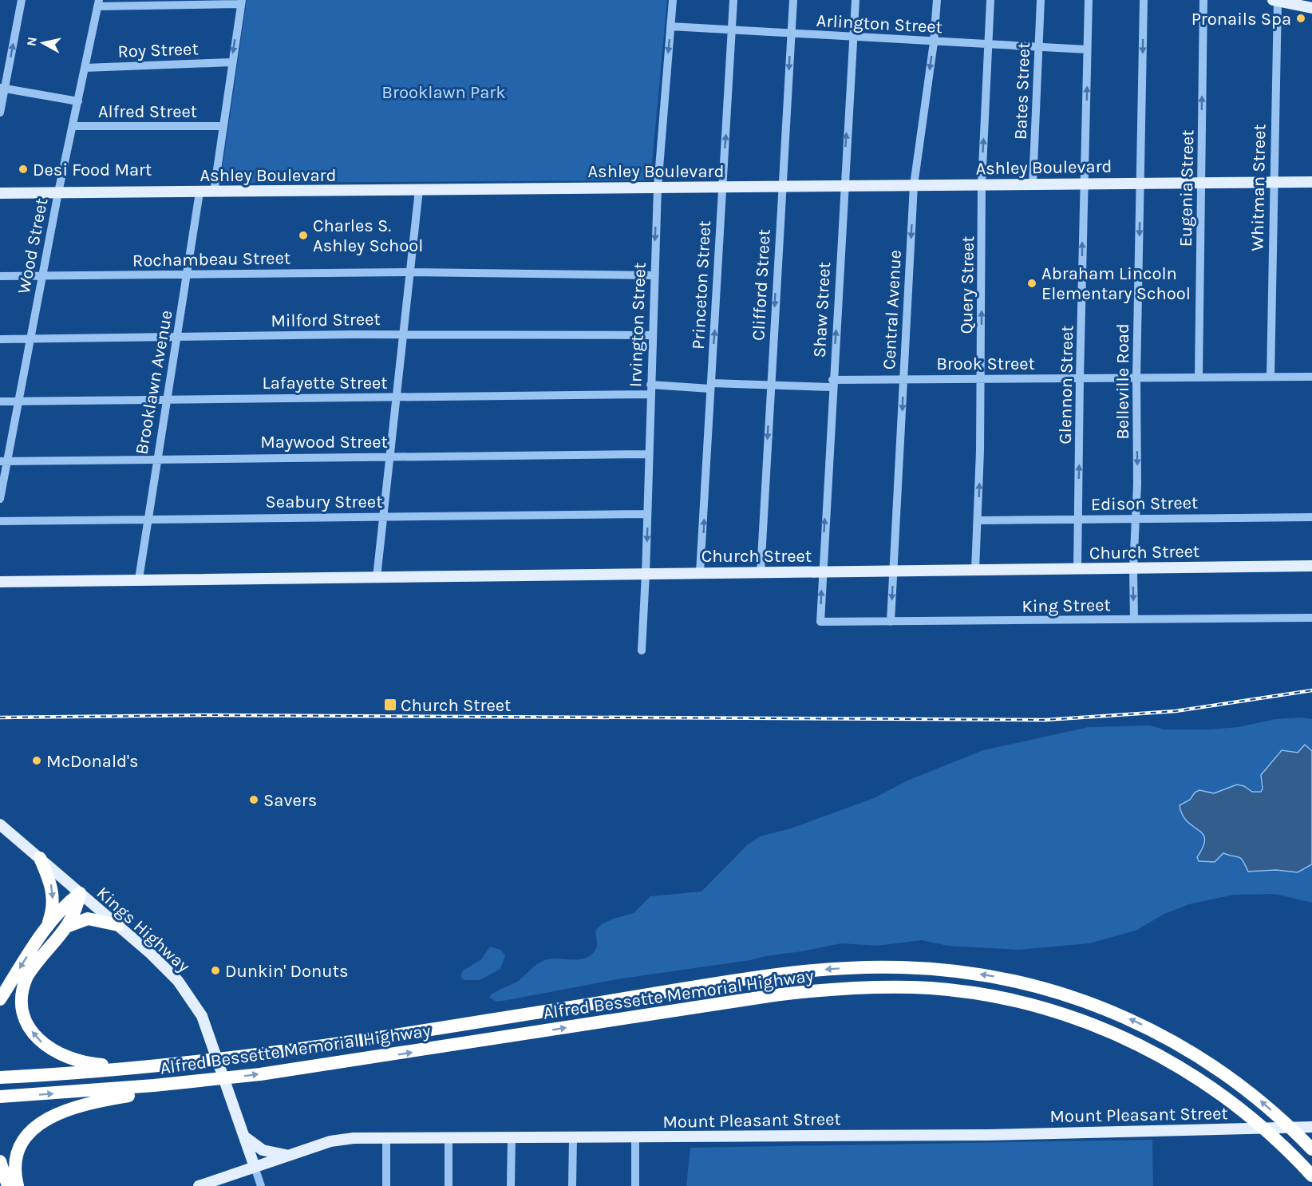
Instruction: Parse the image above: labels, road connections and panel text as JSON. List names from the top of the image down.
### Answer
{
  "streets": {
    "highway": ["Alfred Bessette Memorial Highway"],
    "main road": [
      "Ashley Boulevard",
      "Church Street",
      "Kings Highway",
      "Mount Pleasant Street"
    ],
    "street": [
      "Arlington Street",
      "Roy Street",
      "Bates Street",
      "Alfred Street",
      "Whitman Street",
      "Eugenia Street",
      "Wood Street",
      "Rochambeau Street",
      "Princeton Street",
      "Clifford Street",
      "Query Street",
      "Shaw Street",
      "Central Avenue",
      "Milford Street",
      "Irvington Street",
      "Brook Street",
      "Belleville Road",
      "Brooklawn Avenue",
      "Lafayette Street",
      "Glennon Street",
      "Maywood Street",
      "Seabury Street",
      "Edison Street",
      "King Street"
    ]
  },
  "crossings": [
    ["Arlington Street", "Bates Street"],
    ["Arlington Street", "Princeton Street"],
    ["Arlington Street", "Clifford Street"],
    ["Arlington Street", "Query Street"],
    ["Arlington Street", "Shaw Street"],
    ["Arlington Street", "Central Avenue"],
    ["Arlington Street", "Irvington Street"],
    ["Arlington Street", "Glennon Street"],
    ["Roy Street", "Wood Street"],
    ["Bates Street", "Ashley Boulevard"],
    ["Alfred Street", "Wood Street"],
    ["Ashley Boulevard", "Whitman Street"],
    ["Ashley Boulevard", "Eugenia Street"],
    ["Ashley Boulevard", "Wood Street"],
    ["Ashley Boulevard", "Princeton Street"],
    ["Ashley Boulevard", "Clifford Street"],
    ["Ashley Boulevard", "Query Street"],
    ["Ashley Boulevard", "Shaw Street"],
    ["Ashley Boulevard", "Central Avenue"],
    ["Ashley Boulevard", "Irvington Street"],
    ["Ashley Boulevard", "Belleville Road"],
    ["Ashley Boulevard", "Brooklawn Avenue"],
    ["Ashley Boulevard", "Glennon Street"],
    ["Whitman Street", "Brook Street"],
    ["Eugenia Street", "Brook Street"],
    ["Wood Street", "Rochambeau Street"],
    ["Wood Street", "Milford Street"],
    ["Wood Street", "Lafayette Street"],
    ["Wood Street", "Maywood Street"],
    ["Rochambeau Street", "Irvington Street"],
    ["Rochambeau Street", "Brooklawn Avenue"],
    ["Princeton Street", "Brook Street"],
    ["Princeton Street", "Church Street"],
    ["Clifford Street", "Brook Street"],
    ["Clifford Street", "Church Street"],
    ["Query Street", "Brook Street"],
    ["Query Street", "Edison Street"],
    ["Query Street", "Church Street"],
    ["Shaw Street", "Brook Street"],
    ["Shaw Street", "Church Street"],
    ["Shaw Street", "King Street"],
    ["Central Avenue", "Brook Street"],
    ["Central Avenue", "Church Street"],
    ["Central Avenue", "King Street"],
    ["Milford Street", "Irvington Street"],
    ["Milford Street", "Brooklawn Avenue"],
    ["Irvington Street", "Brook Street"],
    ["Irvington Street", "Lafayette Street"],
    ["Irvington Street", "Maywood Street"],
    ["Irvington Street", "Seabury Street"],
    ["Irvington Street", "Church Street"],
    ["Brook Street", "Belleville Road"],
    ["Brook Street", "Glennon Street"],
    ["Belleville Road", "Edison Street"],
    ["Belleville Road", "Church Street"],
    ["Belleville Road", "King Street"],
    ["Brooklawn Avenue", "Lafayette Street"],
    ["Brooklawn Avenue", "Maywood Street"],
    ["Brooklawn Avenue", "Seabury Street"],
    ["Brooklawn Avenue", "Church Street"],
    ["Glennon Street", "Edison Street"],
    ["Glennon Street", "Church Street"],
    ["Kings Highway", "Mount Pleasant Street"]
  ],
  "one_way": [
    "Eugenia Street",
    "Princeton Street",
    "Clifford Street",
    "Query Street",
    "Shaw Street",
    "Central Avenue",
    "Irvington Street",
    "Belleville Road",
    "Glennon Street"
  ],
  "parks": ["Brooklawn Park"],
  "places": {
    "other": [
      "Pronails Spa",
      "Desi Food Mart",
      "Charles S. Ashley School",
      "Abraham Lincoln Elementary School",
      "McDonald's",
      "Savers",
      "Dunkin' Donuts"
    ],
    "transit": ["Church Street"]
  },
  "north": "left"
}
